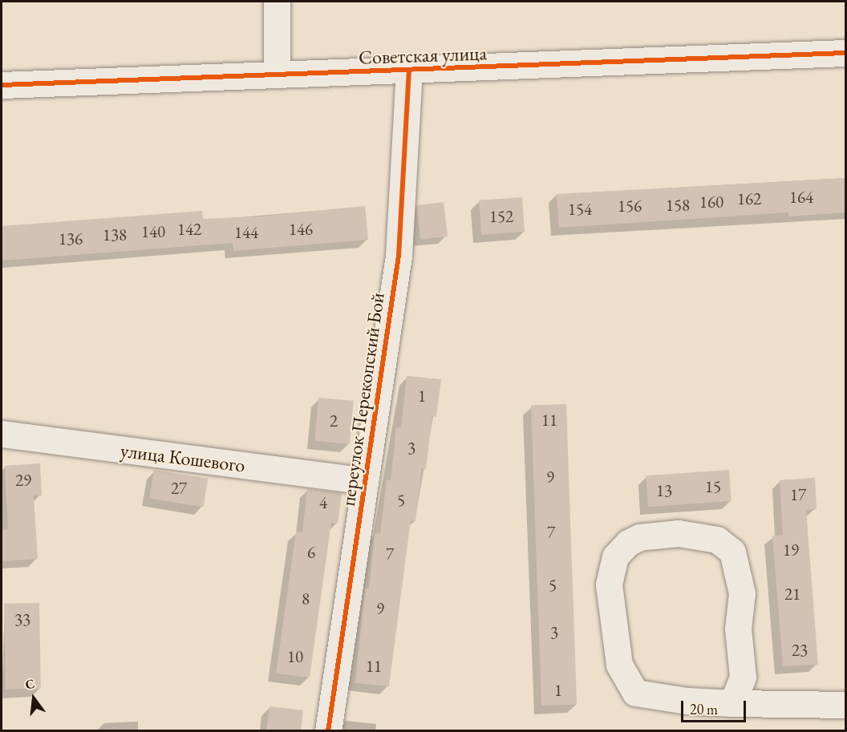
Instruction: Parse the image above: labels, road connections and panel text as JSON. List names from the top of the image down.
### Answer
{
  "streets": {
    "street": ["Советская улица", "переулок Перекопский Бой", "улица Кошевого"]
  },
  "crossings": [
    ["Советская улица", "переулок Перекопский Бой"],
    ["переулок Перекопский Бой", "улица Кошевого"]
  ],
  "house_numbers": [
    "164",
    "162",
    "160",
    "158",
    "156",
    "154",
    "152",
    "142",
    "146",
    "140",
    "144",
    "138",
    "136",
    "1",
    "11",
    "2",
    "3",
    "9",
    "29",
    "15",
    "27",
    "13",
    "17",
    "5",
    "4",
    "7",
    "19",
    "6",
    "7",
    "5",
    "21",
    "8",
    "9",
    "33",
    "3",
    "23",
    "10",
    "11",
    "1"
  ],
  "scale_bar": "20 m",
  "north": "top"
}
